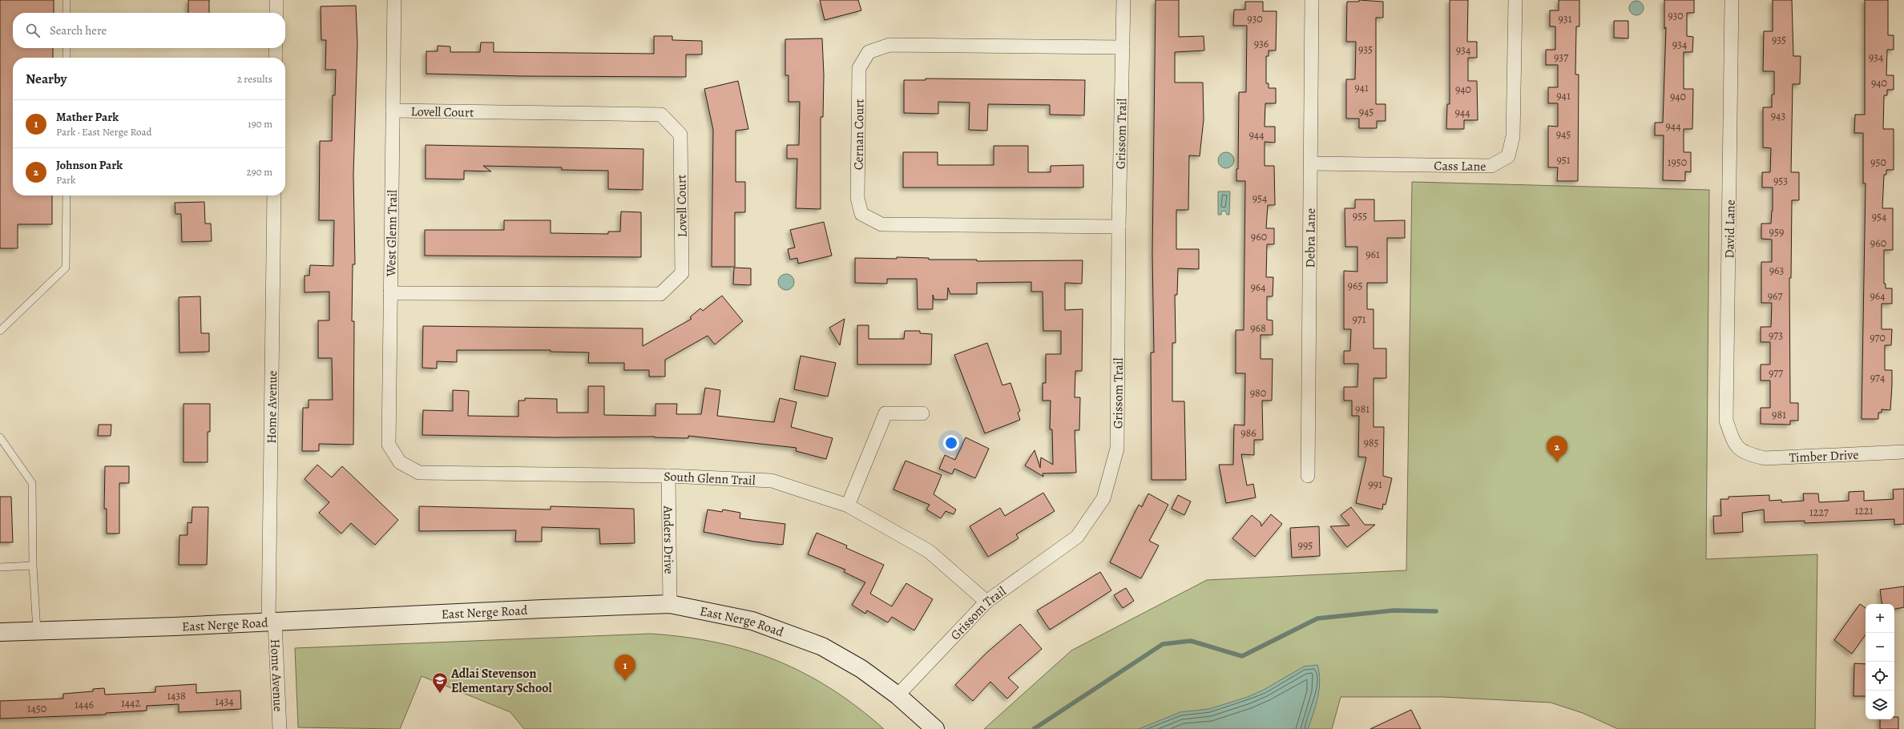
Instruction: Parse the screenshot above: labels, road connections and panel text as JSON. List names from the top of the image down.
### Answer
{
  "streets": {
    "main road": ["East Nerge Road"],
    "street": [
      "Lovell Court",
      "Cernan Court",
      "Grissom Trail",
      "Cass Lane",
      "David Lane",
      "West Glenn Trail",
      "Debra Lane",
      "Home Avenue",
      "Timber Drive",
      "South Glenn Trail",
      "Anders Drive"
    ]
  },
  "crossings": [
    ["Lovell Court", "West Glenn Trail"],
    ["Cernan Court", "Grissom Trail"],
    ["Grissom Trail", "South Glenn Trail"],
    ["Grissom Trail", "East Nerge Road"],
    ["Cass Lane", "Debra Lane"],
    ["David Lane", "Timber Drive"],
    ["West Glenn Trail", "South Glenn Trail"],
    ["Home Avenue", "East Nerge Road"],
    ["South Glenn Trail", "Anders Drive"],
    ["Anders Drive", "East Nerge Road"]
  ],
  "places": {
    "school or university": ["Adlai Stevenson Elementary School"]
  },
  "house_numbers": [
    "930",
    "930",
    "931",
    "935",
    "936",
    "934",
    "935",
    "934",
    "937",
    "934",
    "940",
    "941",
    "940",
    "941",
    "940",
    "945",
    "944",
    "943",
    "944",
    "945",
    "944",
    "951",
    "1950",
    "950",
    "953",
    "954",
    "955",
    "954",
    "959",
    "960",
    "960",
    "961",
    "963",
    "965",
    "964",
    "967",
    "964",
    "971",
    "968",
    "973",
    "970",
    "977",
    "974",
    "980",
    "981",
    "981",
    "986",
    "985",
    "991",
    "1221",
    "1227",
    "995",
    "1438",
    "1434",
    "1442",
    "1446",
    "1450"
  ],
  "page": {
    "search": "Search here",
    "heading": ["Nearby", "2 results"],
    "list": [
      {
        "mark": "1",
        "name": "Mather Park",
        "note": "Park · East Nerge Road",
        "value": "190 m"
      },
      {
        "mark": "2",
        "name": "Johnson Park",
        "note": "Park",
        "value": "290 m"
      }
    ],
    "pins": ["2", "1"],
    "map_buttons": ["+", "−"]
  }
}
